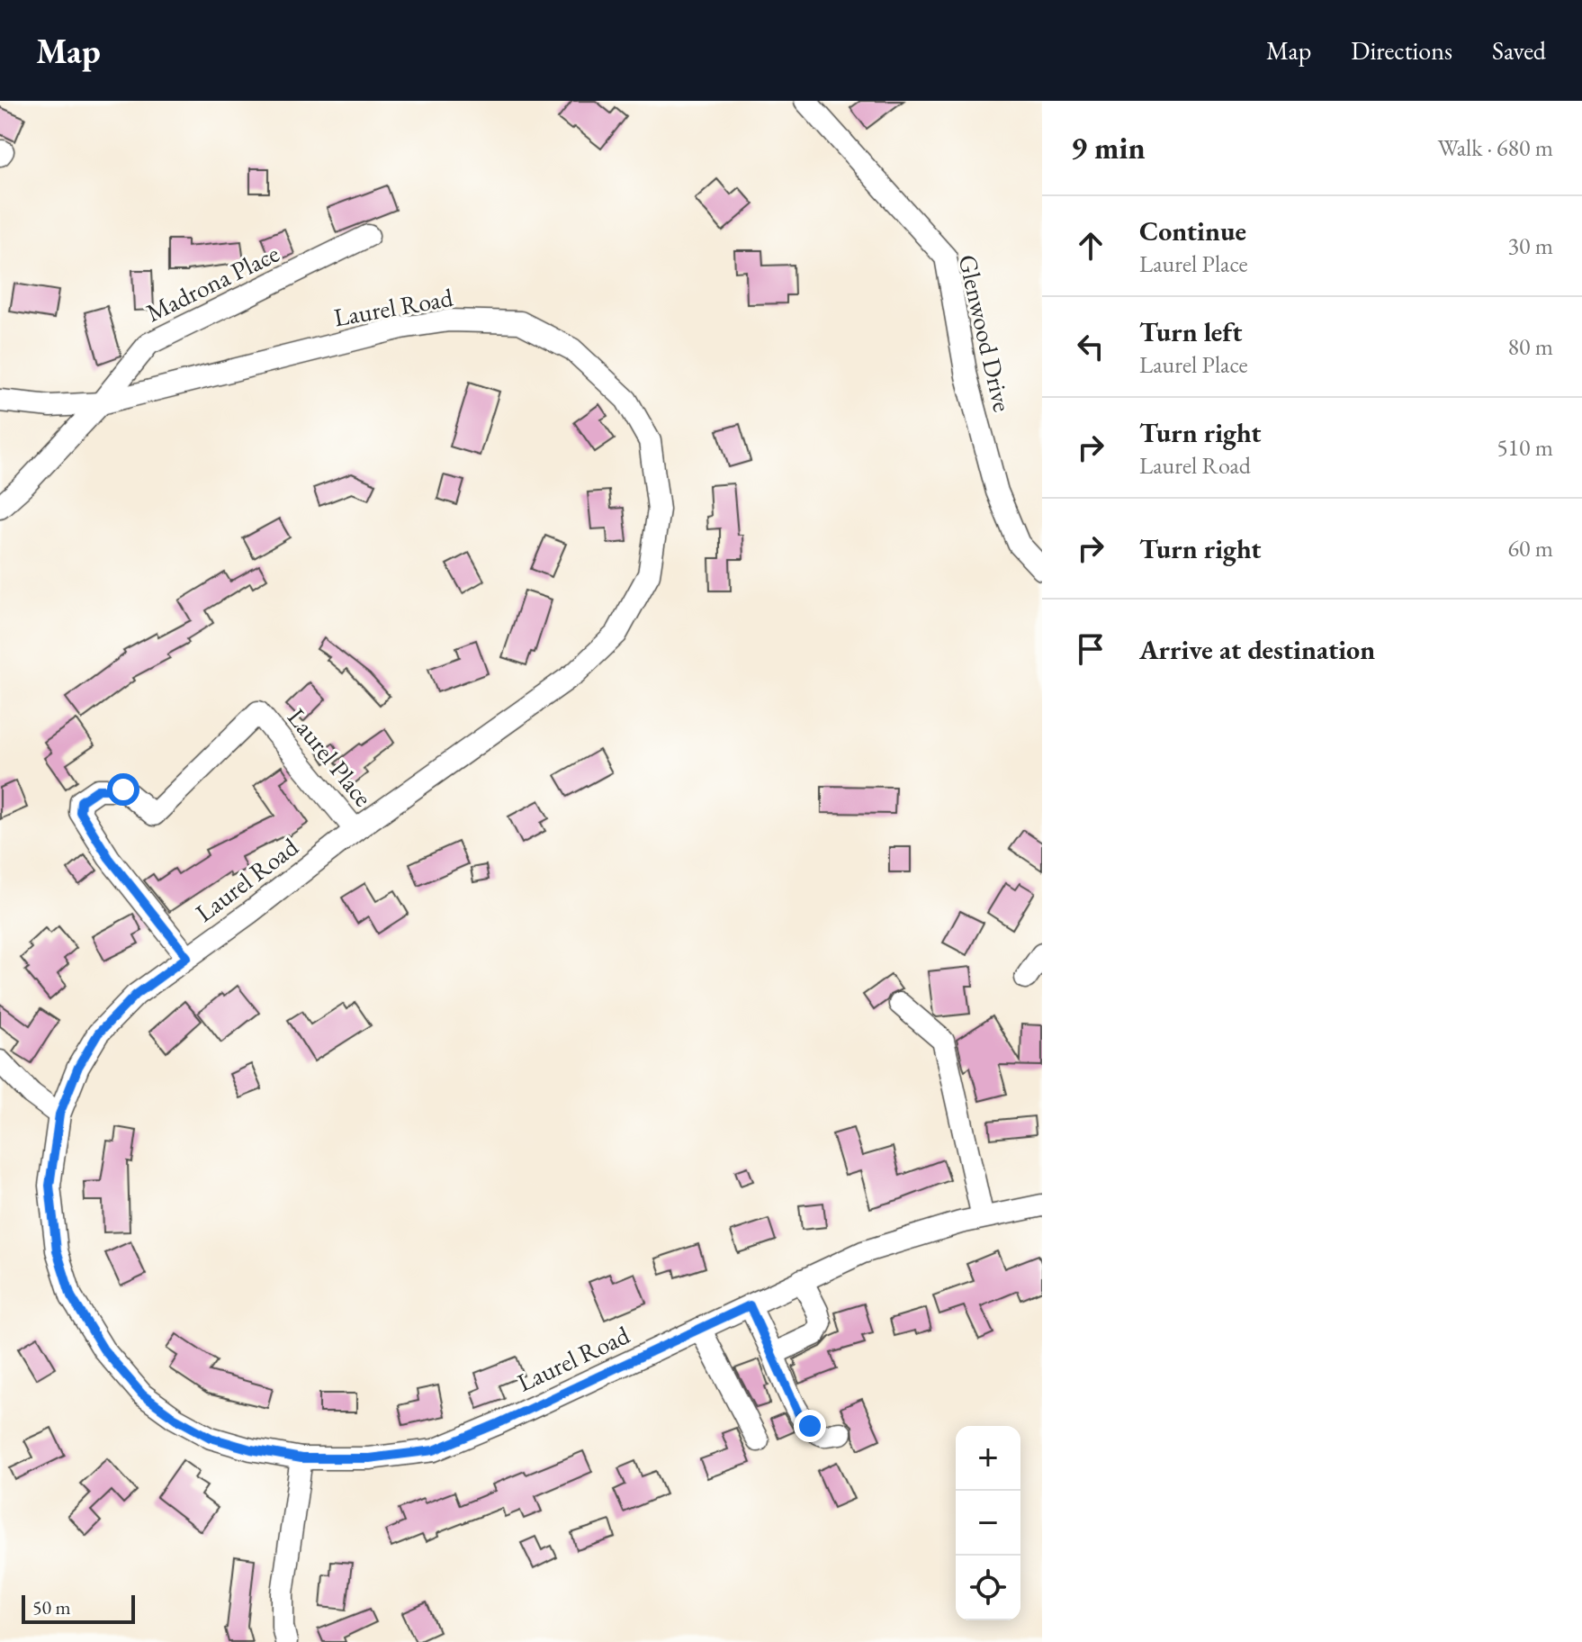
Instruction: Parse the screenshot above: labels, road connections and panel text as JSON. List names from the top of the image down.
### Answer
{
  "streets": {
    "street": [
      "Madrona Place",
      "Laurel Road",
      "Glenwood Drive",
      "Laurel Place"
    ]
  },
  "crossings": [
    ["Madrona Place", "Laurel Road"],
    ["Laurel Road", "Laurel Place"]
  ],
  "scale_bar": "50 m",
  "page": {
    "header": "Map",
    "nav": ["Map", "Directions", "Saved"],
    "heading": ["9 min", "Walk · 680 m"],
    "list": [
      ["Continue", "Laurel Place", "30 m"],
      ["Turn left", "Laurel Place", "80 m"],
      ["Turn right", "Laurel Road", "510 m"],
      ["Turn right", "60 m"],
      "Arrive at destination"
    ],
    "map_buttons": ["+", "−"],
    "scale": "50 m"
  }
}
